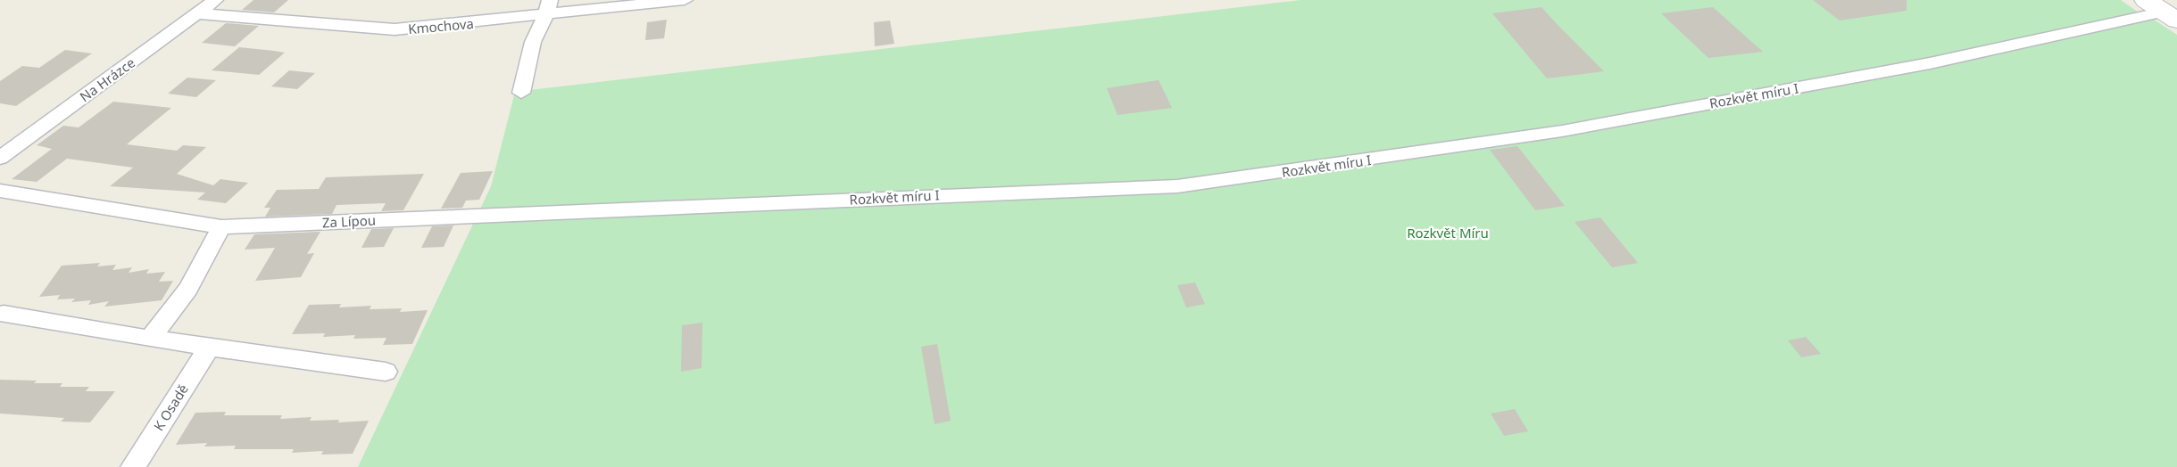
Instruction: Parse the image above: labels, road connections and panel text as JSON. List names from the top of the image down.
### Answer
{
  "streets": {
    "street": [
      "Kmochova",
      "Na Hrázce",
      "Rozkvět míru I",
      "Za Lípou",
      "K Osadě"
    ]
  },
  "crossings": [
    ["Kmochova", "Na Hrázce"],
    ["Rozkvět míru I", "Za Lípou"]
  ],
  "parks": ["Rozkvět Míru"]
}
